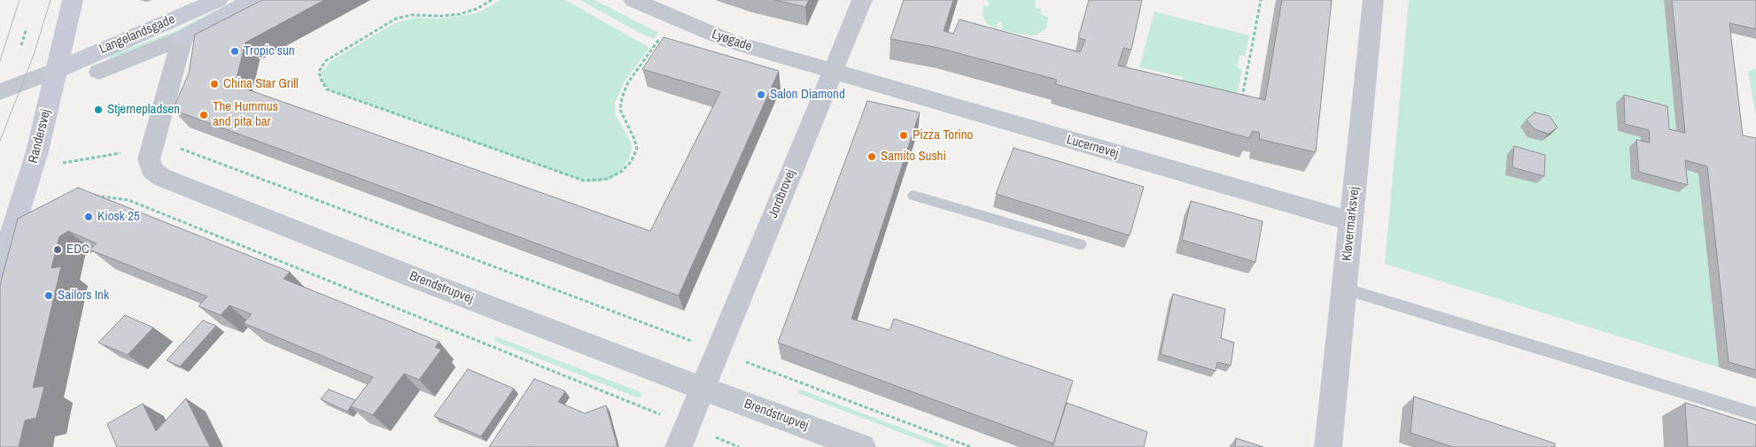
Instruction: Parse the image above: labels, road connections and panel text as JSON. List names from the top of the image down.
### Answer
{
  "streets": {
    "street": [
      "Langelandsgade",
      "Lyøgade",
      "Randersvej",
      "Lucernevej",
      "Jordbrovej",
      "Kløvermarksvej",
      "Brendstrupvej"
    ]
  },
  "crossings": [
    ["Langelandsgade", "Randersvej"],
    ["Langelandsgade", "Brendstrupvej"],
    ["Lyøgade", "Lucernevej"],
    ["Lyøgade", "Jordbrovej"],
    ["Lucernevej", "Jordbrovej"],
    ["Lucernevej", "Kløvermarksvej"],
    ["Jordbrovej", "Brendstrupvej"]
  ],
  "places": [
    "Tropic sun",
    "China Star Grill",
    "Salon Diamond",
    "Stjernepladsen",
    "The Hummus and pita bar",
    "Pizza Torino",
    "Samito Sushi",
    "Kiosk 25",
    "EDC",
    "Sailors Ink"
  ]
}
